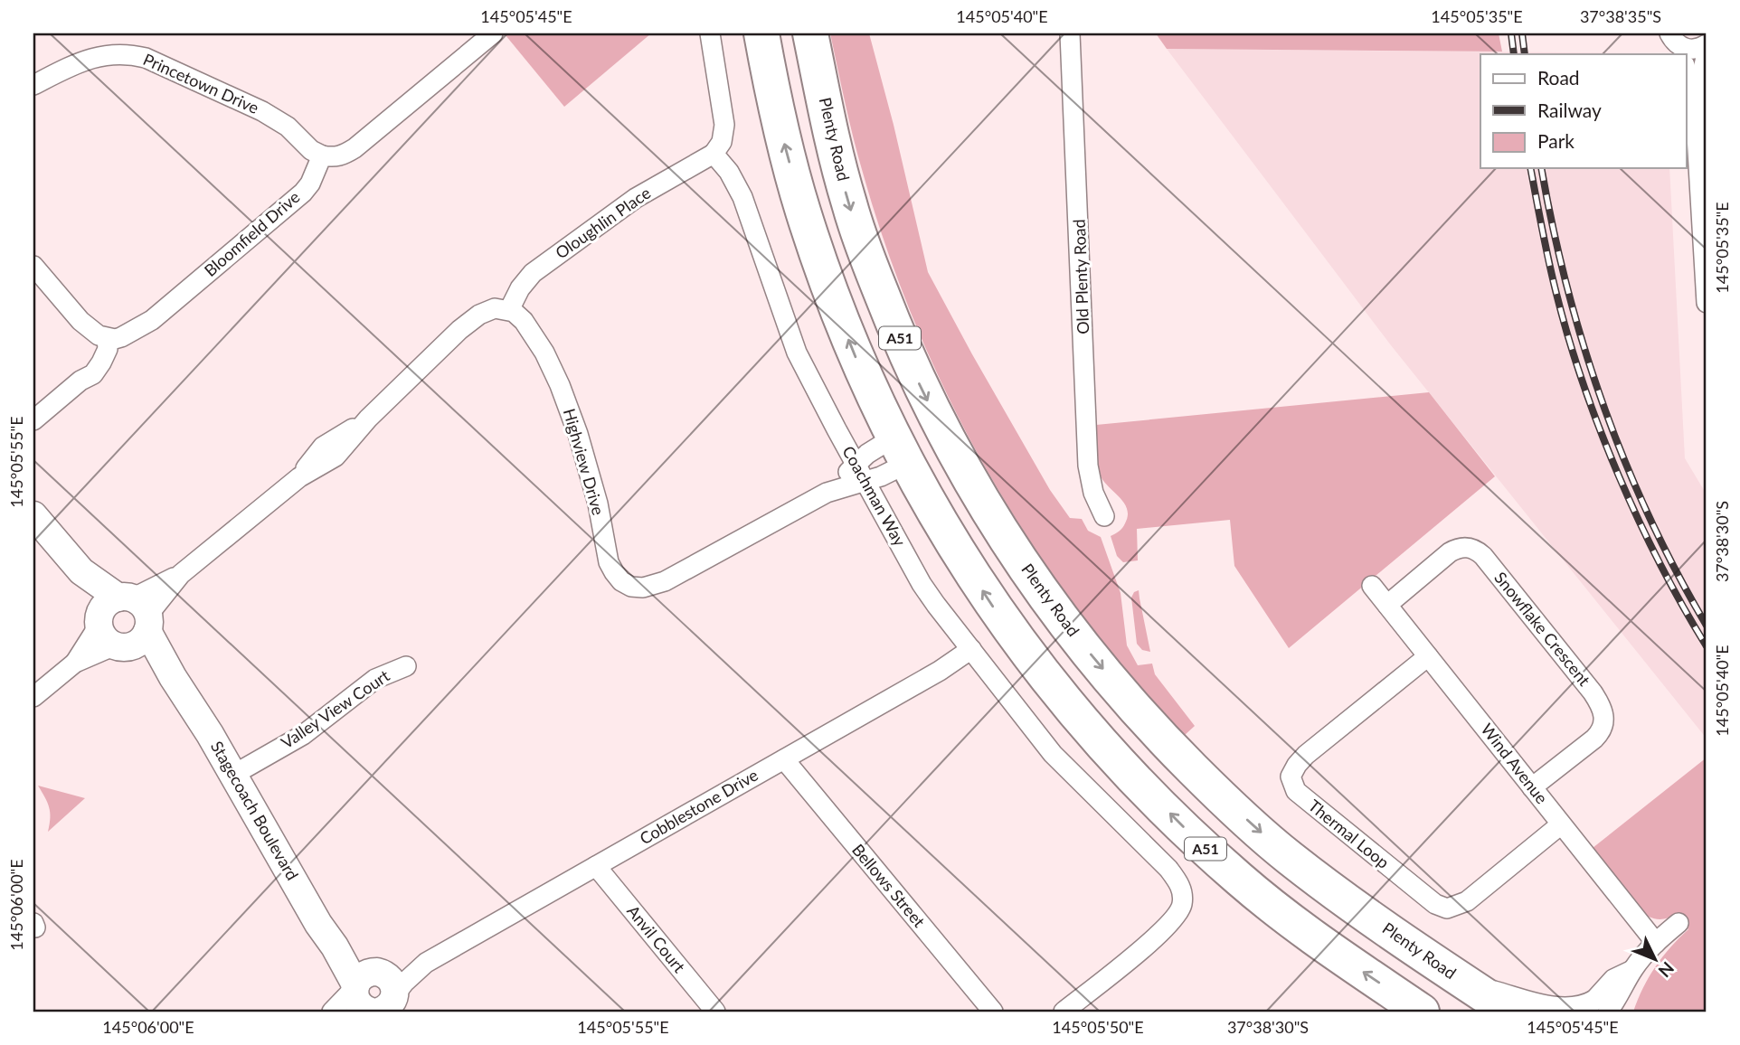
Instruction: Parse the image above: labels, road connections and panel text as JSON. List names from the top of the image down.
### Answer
{
  "streets": {
    "highway": ["Plenty Road", "A51"],
    "street": [
      "Princetown Drive",
      "Oloughlin Place",
      "Bloomfield Drive",
      "Old Plenty Road",
      "Highview Drive",
      "Coachman Way",
      "Snowflake Crescent",
      "Valley View Court",
      "Wind Avenue",
      "Cobblestone Drive",
      "Stagecoach Boulevard",
      "Thermal Loop",
      "Bellows Street",
      "Anvil Court"
    ]
  },
  "crossings": [
    ["Princetown Drive", "Bloomfield Drive"],
    ["Oloughlin Place", "Highview Drive"],
    ["Oloughlin Place", "Coachman Way"],
    ["A51", "Highview Drive"],
    ["Highview Drive", "Coachman Way"],
    ["Coachman Way", "Cobblestone Drive"],
    ["Snowflake Crescent", "Wind Avenue"],
    ["Valley View Court", "Stagecoach Boulevard"],
    ["Wind Avenue", "Thermal Loop"],
    ["Cobblestone Drive", "Stagecoach Boulevard"],
    ["Cobblestone Drive", "Bellows Street"],
    ["Cobblestone Drive", "Anvil Court"]
  ],
  "legend": ["Road", "Railway", "Park"],
  "north": "bottom right",
  "coordinates": [
    "145°05'45\"E",
    "145°05'40\"E",
    "145°05'35\"E",
    "37°38'35\"S",
    "145°05'55\"E",
    "37°38'30\"S",
    "145°06'00\"E",
    "145°05'50\"E"
  ]
}
